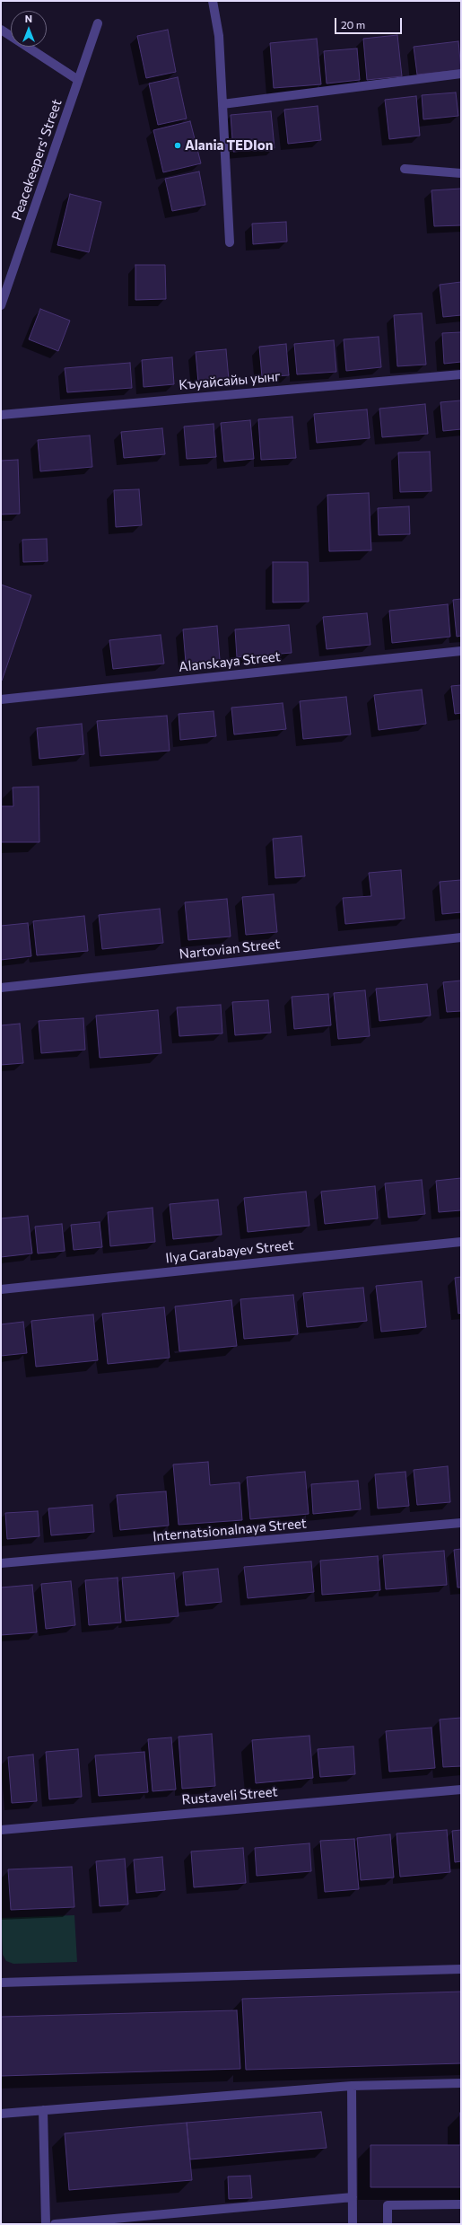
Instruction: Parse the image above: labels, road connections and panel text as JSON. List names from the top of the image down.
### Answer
{
  "streets": {
    "street": [
      "Peacekeepers' Street",
      "Къуайсайы уынг",
      "Alanskaya Street",
      "Nartovian Street",
      "Ilya Garabayev Street",
      "Internatsionalnaya Street",
      "Rustaveli Street"
    ]
  },
  "places": ["Alania ТEDIon"],
  "scale_bar": "20 m",
  "north": "top"
}
